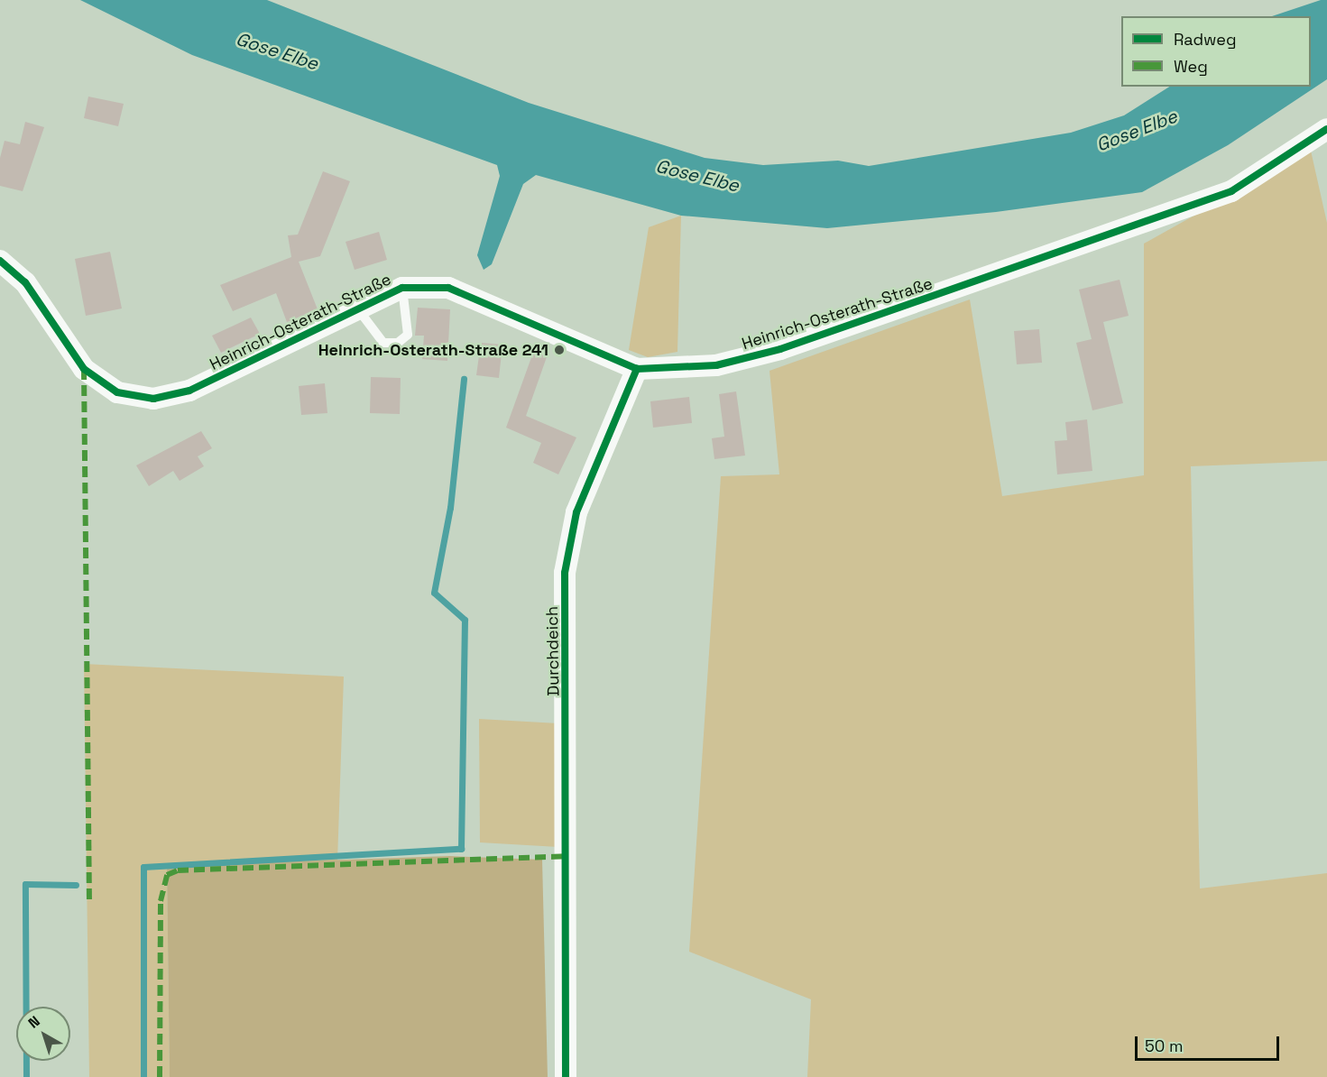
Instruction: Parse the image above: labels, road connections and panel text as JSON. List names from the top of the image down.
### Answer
{
  "streets": {
    "street": ["Heinrich-Osterath-Straße", "Durchdeich"]
  },
  "crossings": [
    ["Heinrich-Osterath-Straße", "Durchdeich"]
  ],
  "water": ["Gose Elbe"],
  "places": ["Heinrich-Osterath-Straße 241"],
  "legend": ["Radweg", "Weg"],
  "scale_bar": "50 m",
  "north": "top left"
}
